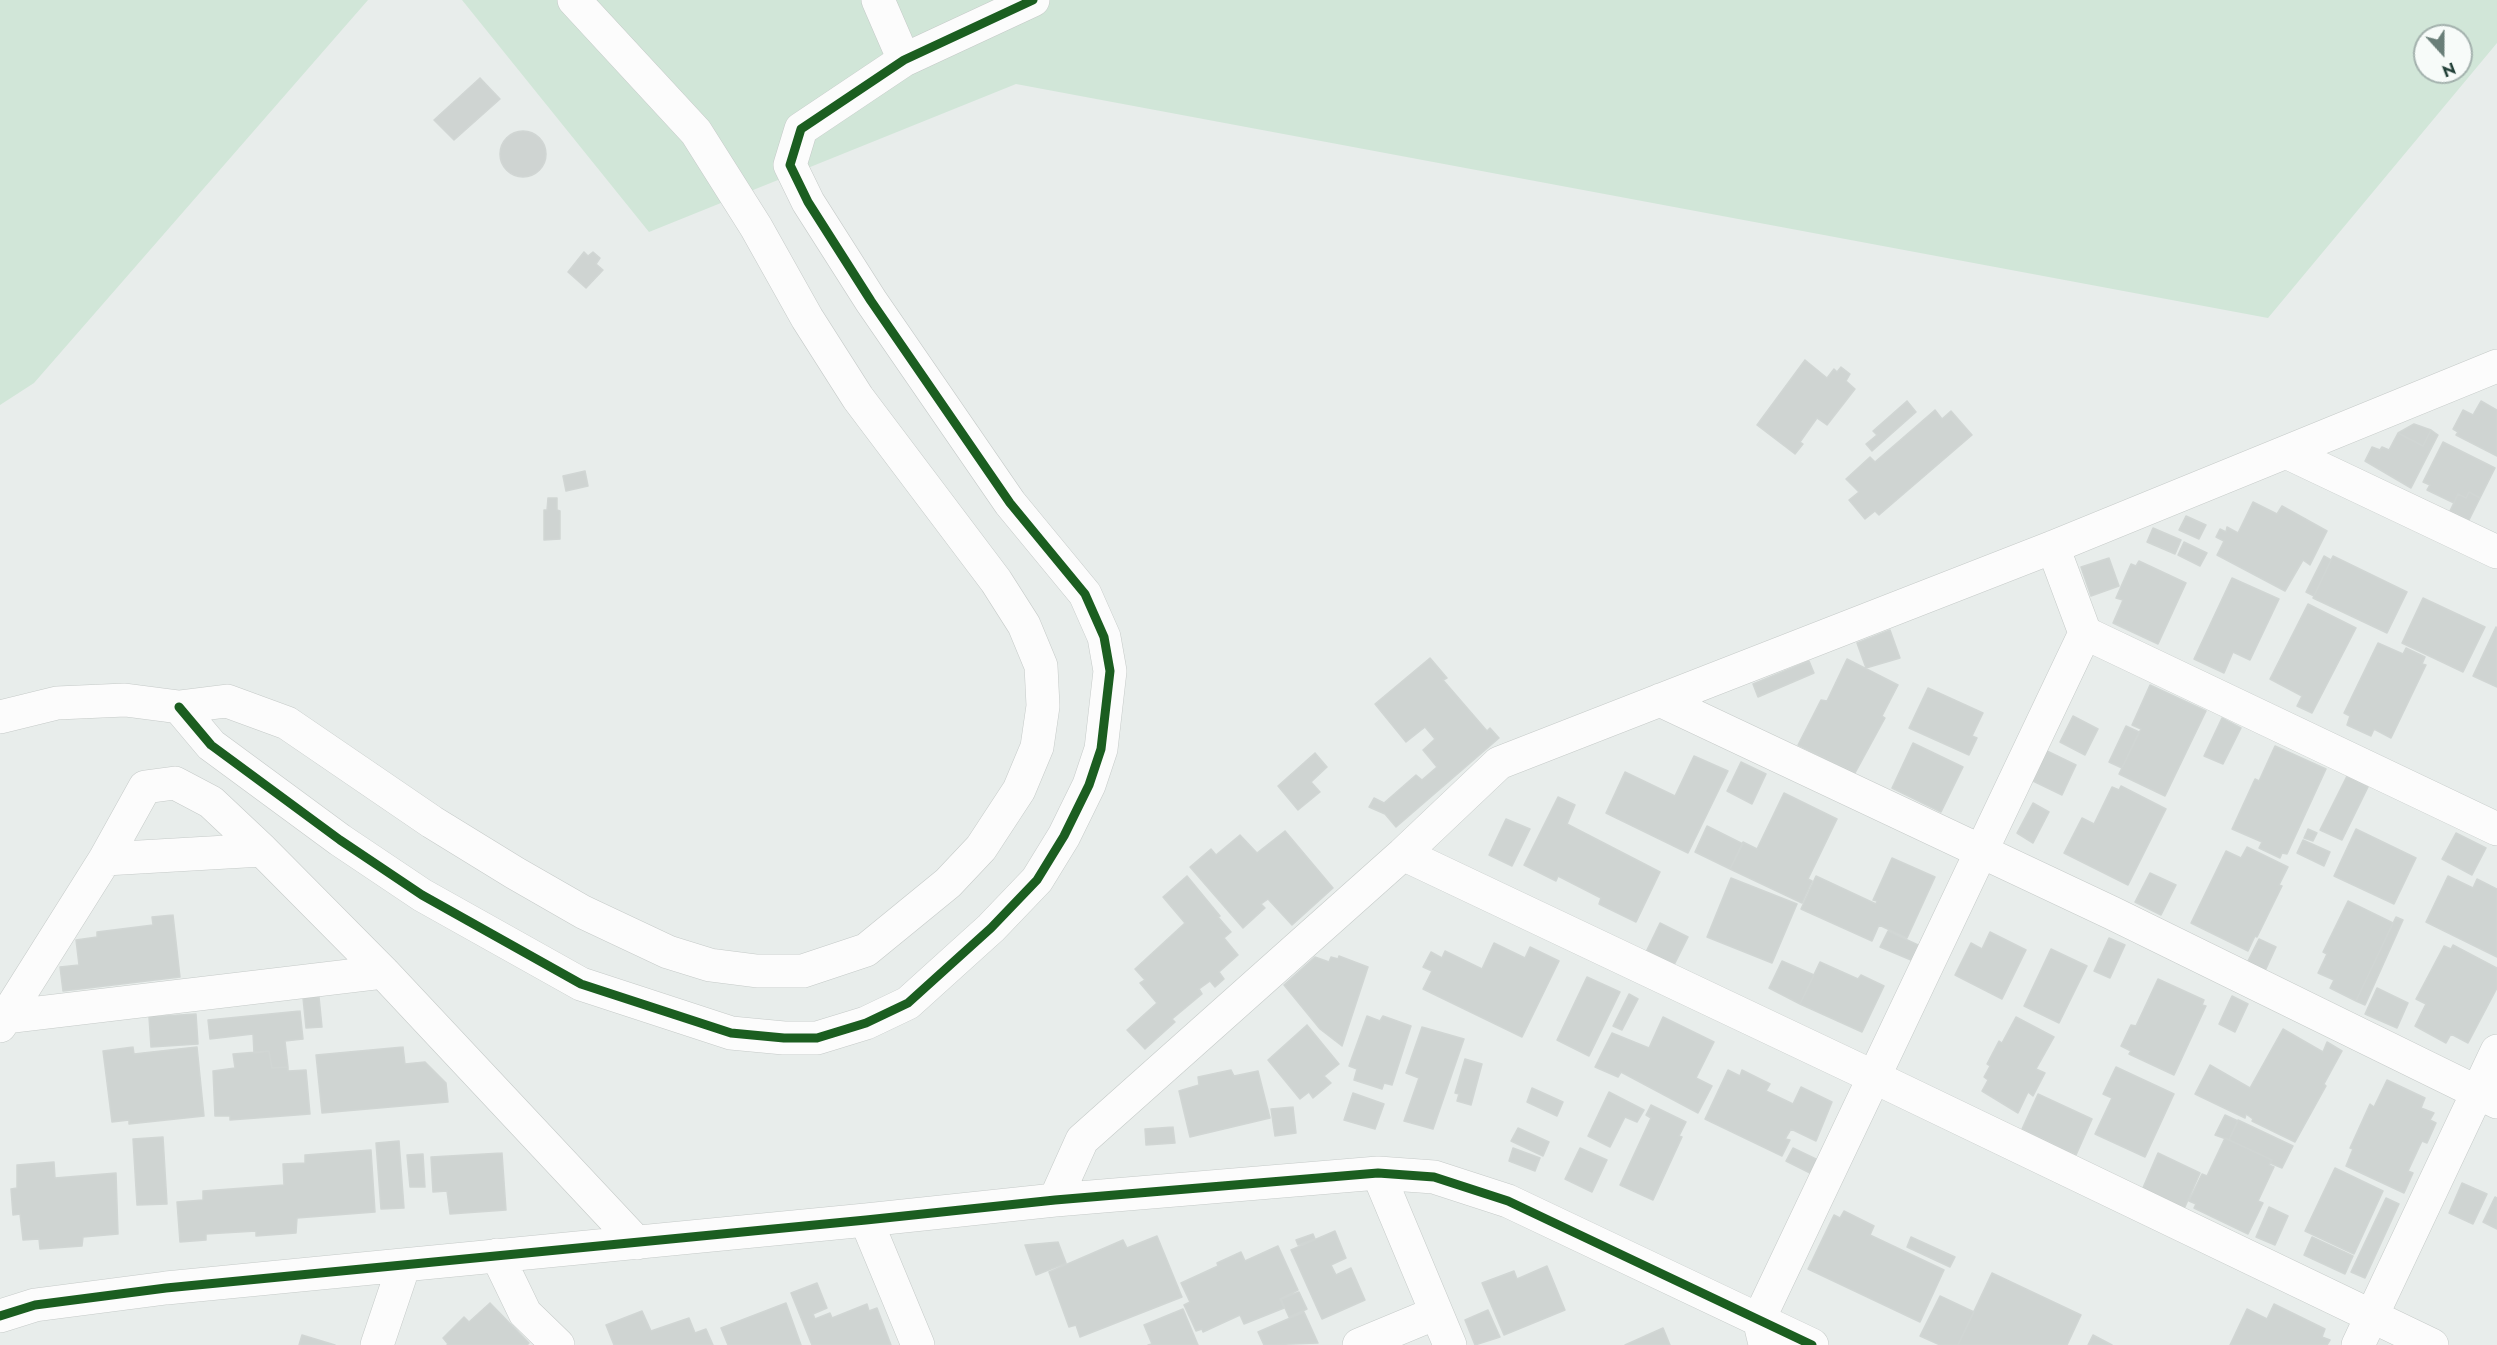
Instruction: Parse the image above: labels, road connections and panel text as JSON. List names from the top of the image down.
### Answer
{
  "north": "bottom"
}
